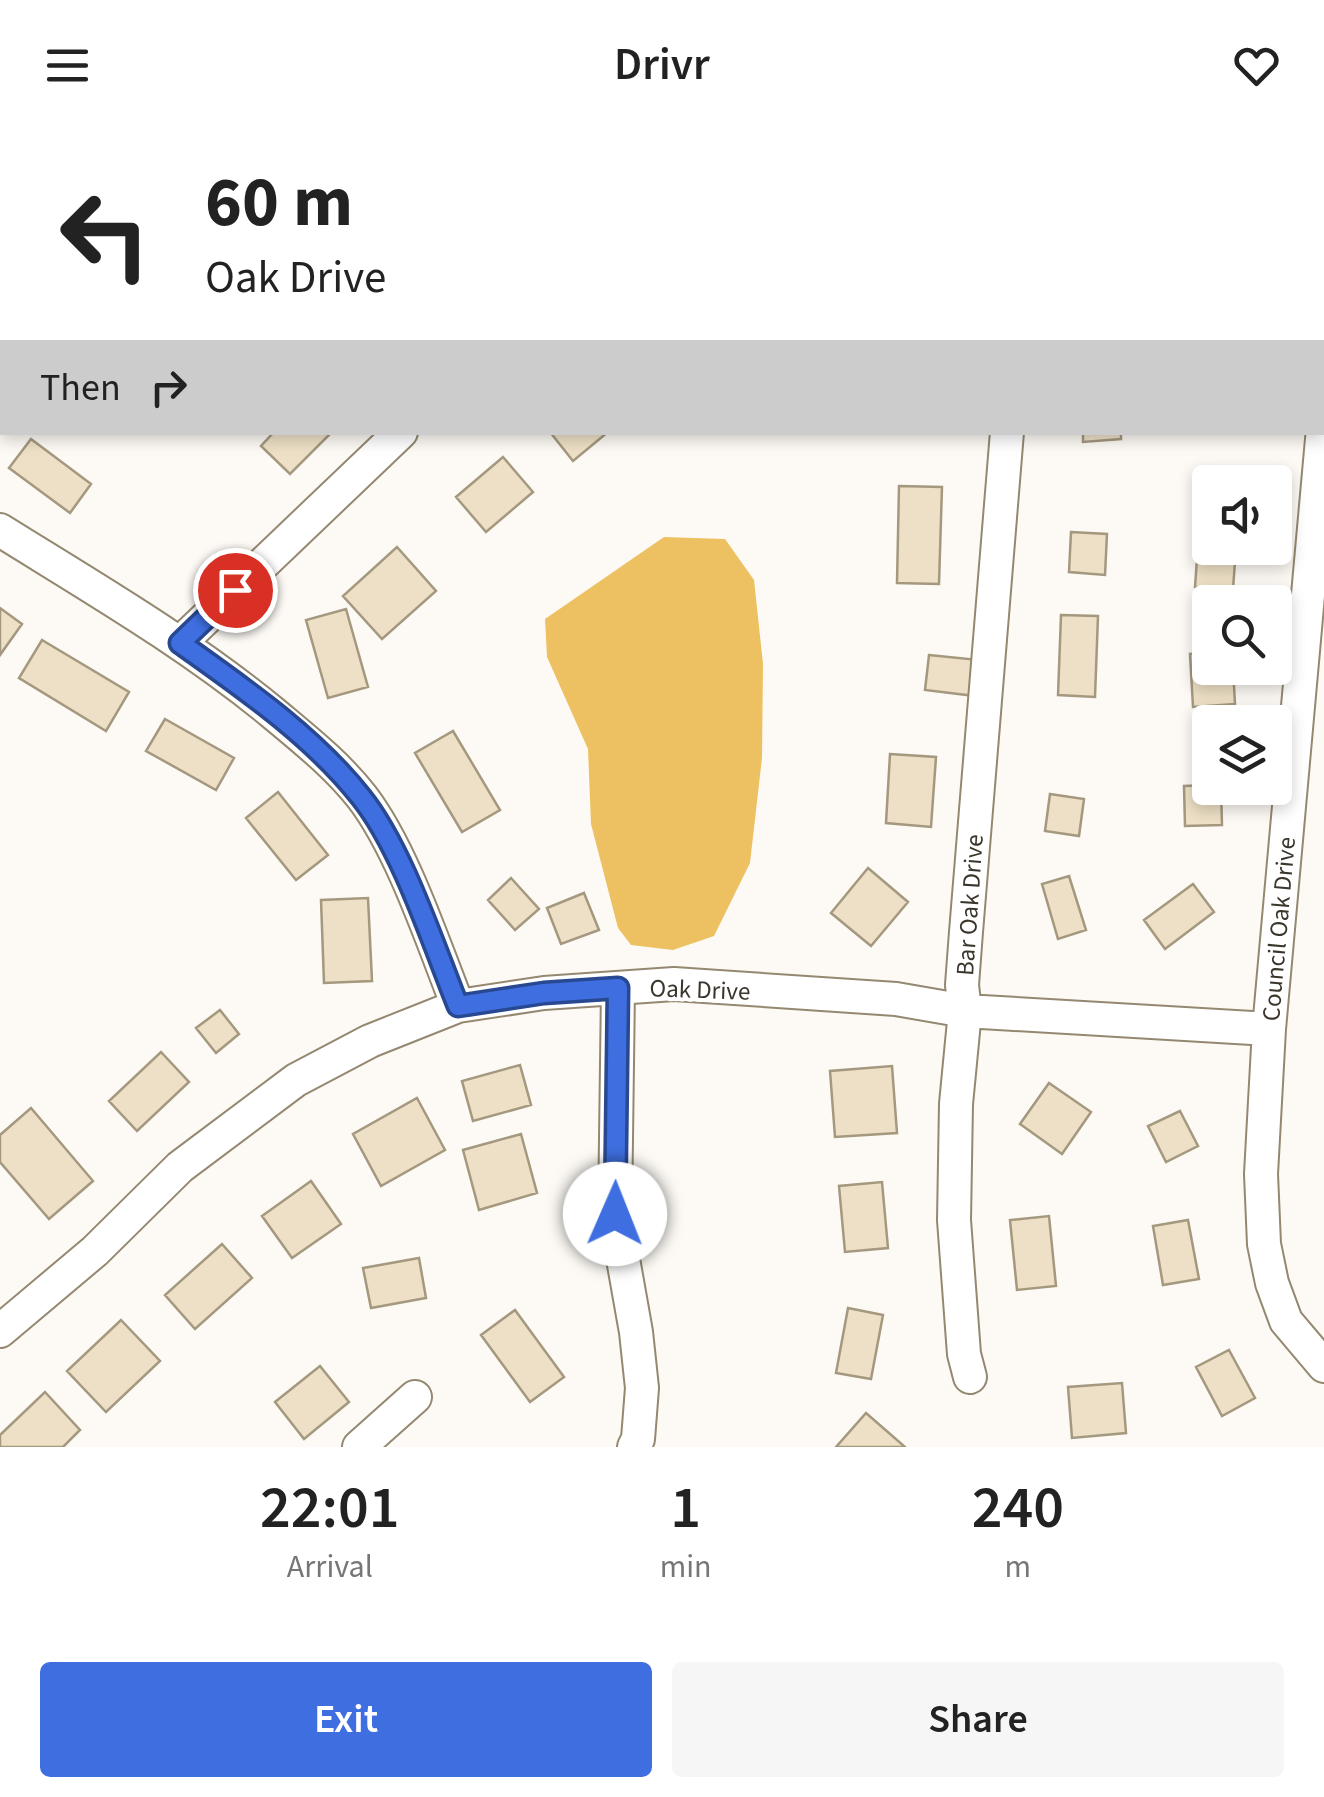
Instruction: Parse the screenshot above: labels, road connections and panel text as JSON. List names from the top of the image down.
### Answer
{
  "streets": {
    "street": ["Bar Oak Drive", "Council Oak Drive", "Oak Drive"]
  },
  "crossings": [
    ["Bar Oak Drive", "Oak Drive"],
    ["Council Oak Drive", "Oak Drive"]
  ],
  "page": {
    "header": "Drivr",
    "turn": ["60 m", "Oak Drive"],
    "then": "Then",
    "eta": [
      "22:01",
      "Arrival",
      "1",
      "min",
      "240",
      "m"
    ],
    "buttons": ["Exit", "Share"]
  }
}
